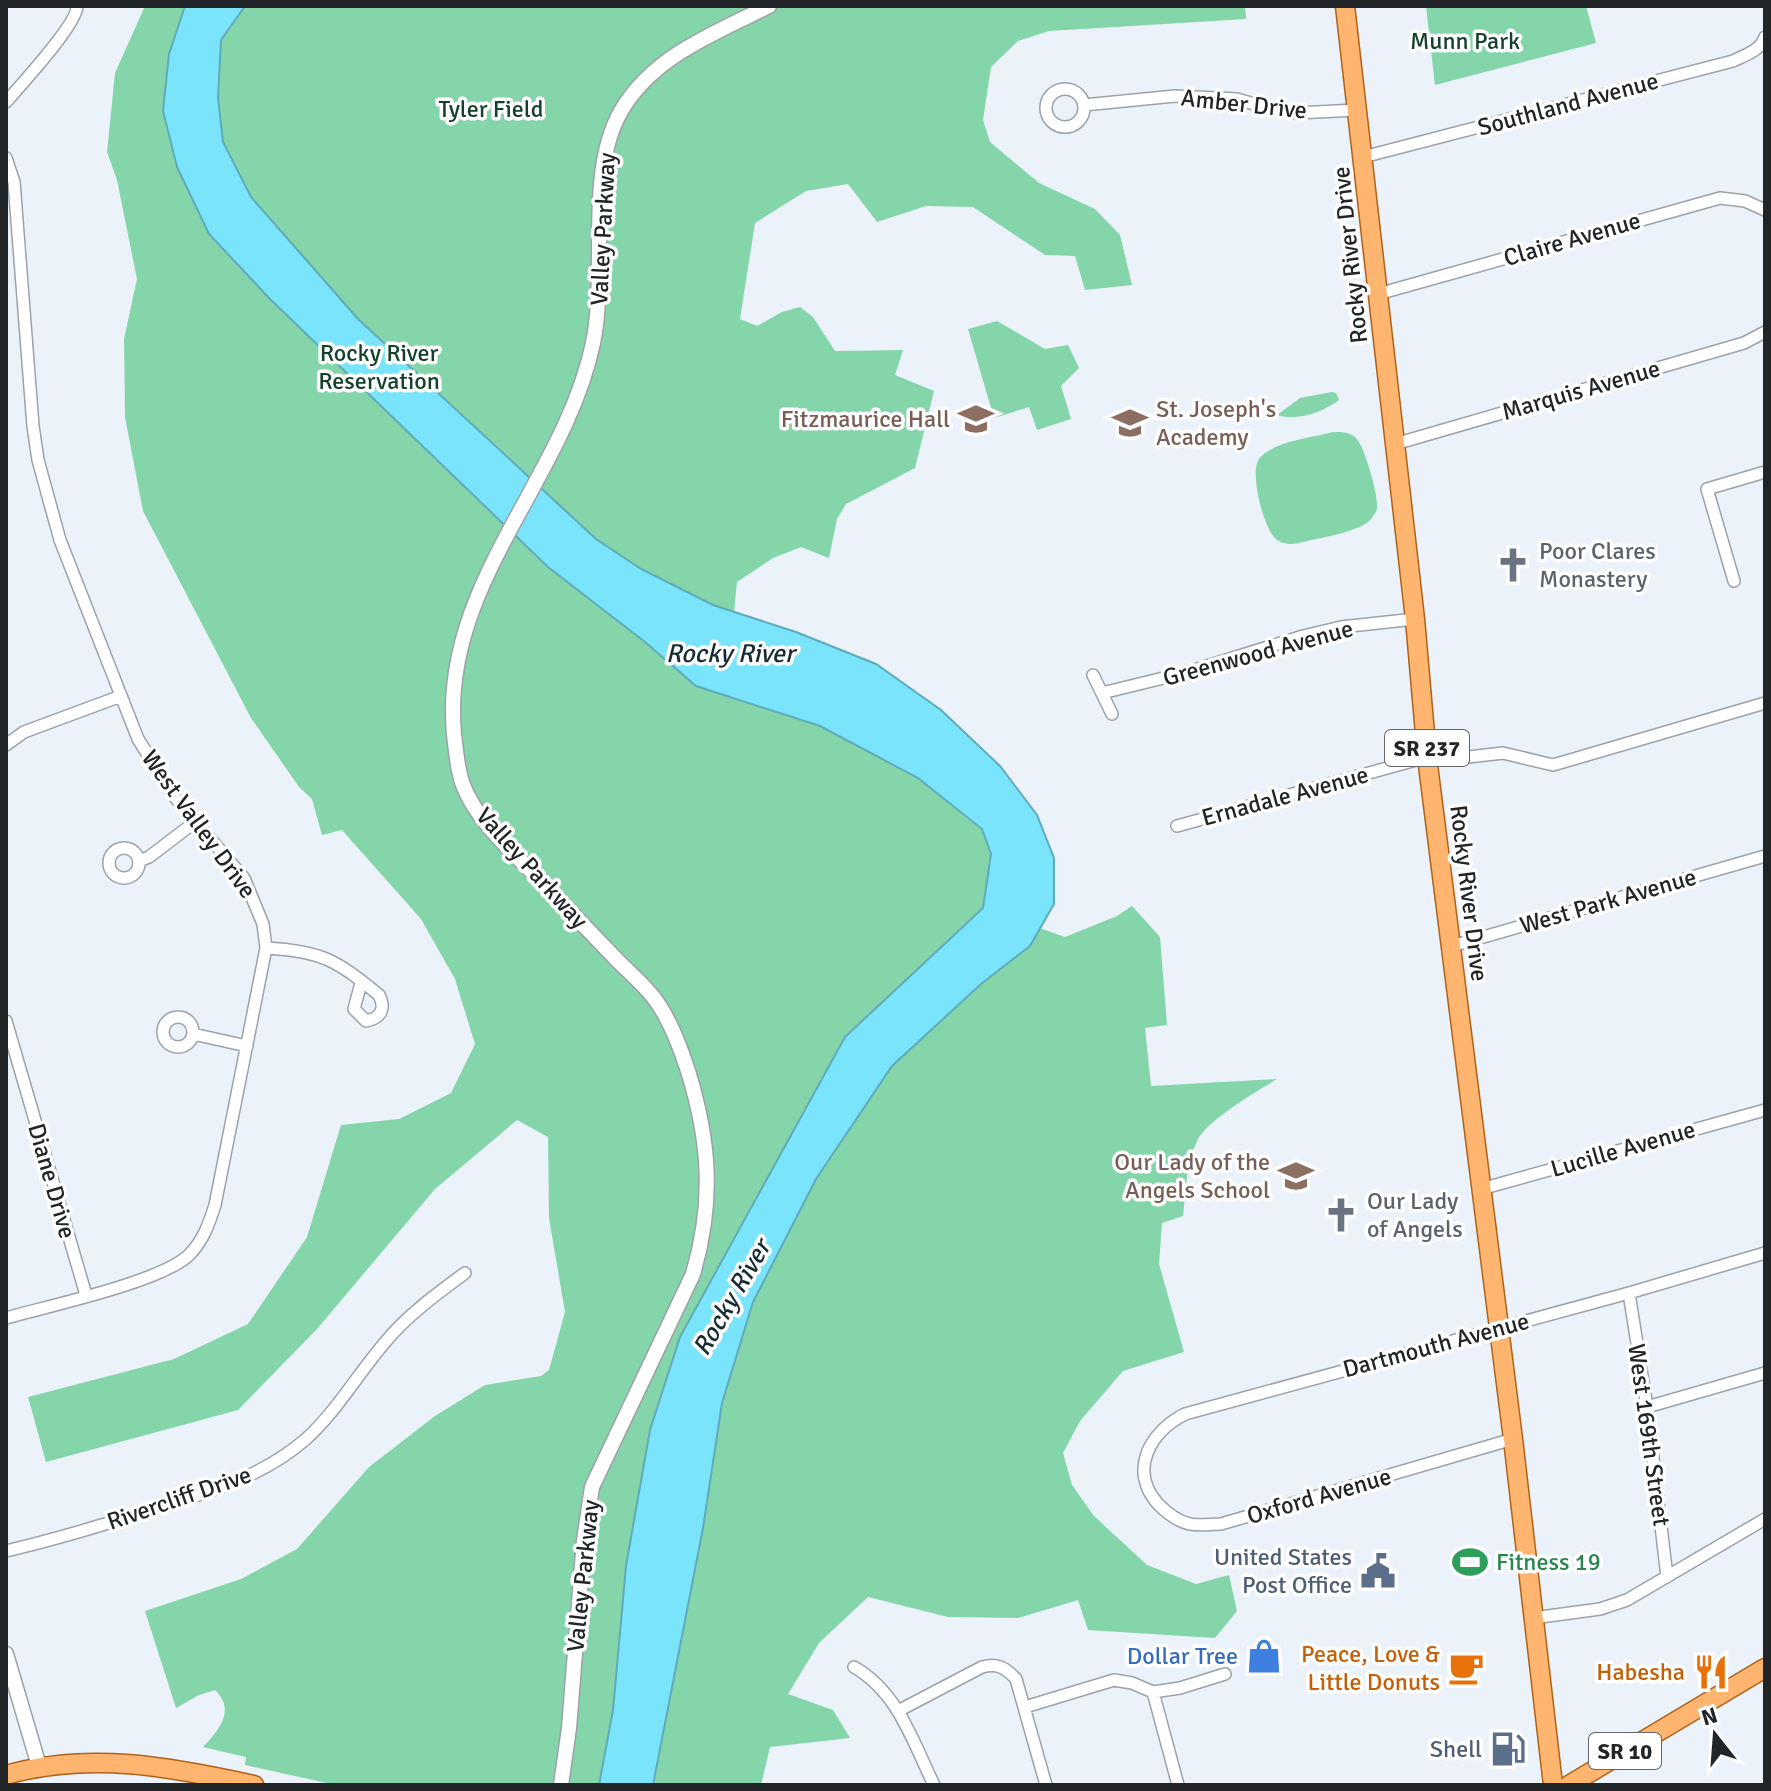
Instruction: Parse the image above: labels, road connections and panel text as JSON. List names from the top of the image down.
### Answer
{
  "streets": {
    "main road": ["Rocky River Drive", "SR 237", "SR 10"],
    "street": [
      "Amber Drive",
      "Southland Avenue",
      "Valley Parkway",
      "Claire Avenue",
      "Marquis Avenue",
      "Greenwood Avenue",
      "Ernadale Avenue",
      "West Valley Drive",
      "West Park Avenue",
      "Lucille Avenue",
      "Diane Drive",
      "Dartmouth Avenue",
      "West 169th Street",
      "Oxford Avenue",
      "Rivercliff Drive"
    ]
  },
  "crossings": [
    ["Amber Drive", "Rocky River Drive"],
    ["Southland Avenue", "Rocky River Drive"],
    ["Claire Avenue", "Rocky River Drive"],
    ["Rocky River Drive", "Marquis Avenue"],
    ["Rocky River Drive", "Greenwood Avenue"],
    ["Rocky River Drive", "Ernadale Avenue"],
    ["Rocky River Drive", "West Park Avenue"],
    ["Rocky River Drive", "Lucille Avenue"],
    ["Rocky River Drive", "Dartmouth Avenue"],
    ["Rocky River Drive", "Oxford Avenue"],
    ["West Valley Drive", "Diane Drive"],
    ["Dartmouth Avenue", "West 169th Street"],
    ["Dartmouth Avenue", "Oxford Avenue"]
  ],
  "water": ["Rocky River"],
  "parks": ["Munn Park", "Tyler Field", "Rocky River Reservation"],
  "places": {
    "school or university": ["Fitzmaurice Hall", "St. Joseph's Academy", "Our Lady of the Angels School"],
    "church": ["Poor Clares Monastery", "Our Lady of Angels"],
    "sports": ["Fitness 19"],
    "public building": ["United States Post Office"],
    "shop": ["Dollar Tree"],
    "cafe": ["Peace, Love & Little Donuts"],
    "restaurant": ["Habesha"],
    "fuel station": ["Shell"]
  },
  "north": "top"
}
